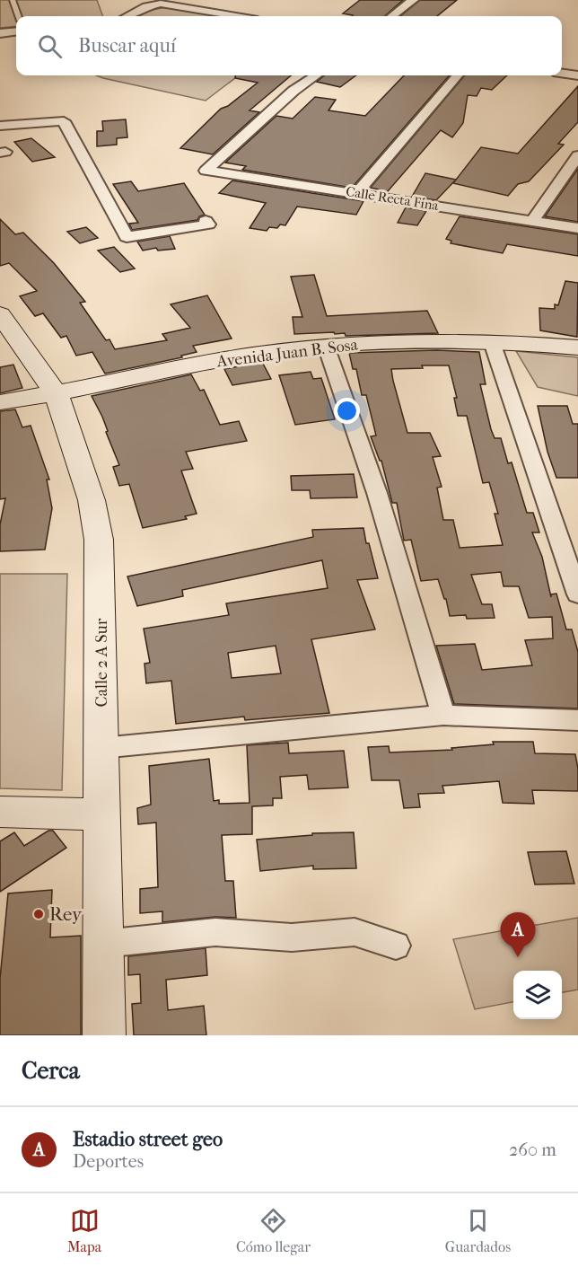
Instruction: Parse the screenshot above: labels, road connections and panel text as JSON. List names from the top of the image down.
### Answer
{
  "streets": {
    "main road": ["Avenida Juan B. Sosa", "Calle 2 A Sur"],
    "street": ["Calle Recta Fina"]
  },
  "crossings": [
    ["Avenida Juan B. Sosa", "Calle 2 A Sur"]
  ],
  "places": ["Rey"],
  "page": {
    "search": "Buscar aquí",
    "pins": "A",
    "heading": "Cerca",
    "list": [
      {
        "mark": "A",
        "name": "Estadio street geo",
        "note": "Deportes",
        "value": "260 m"
      }
    ],
    "nav": ["Mapa", "Cómo llegar", "Guardados"]
  }
}
